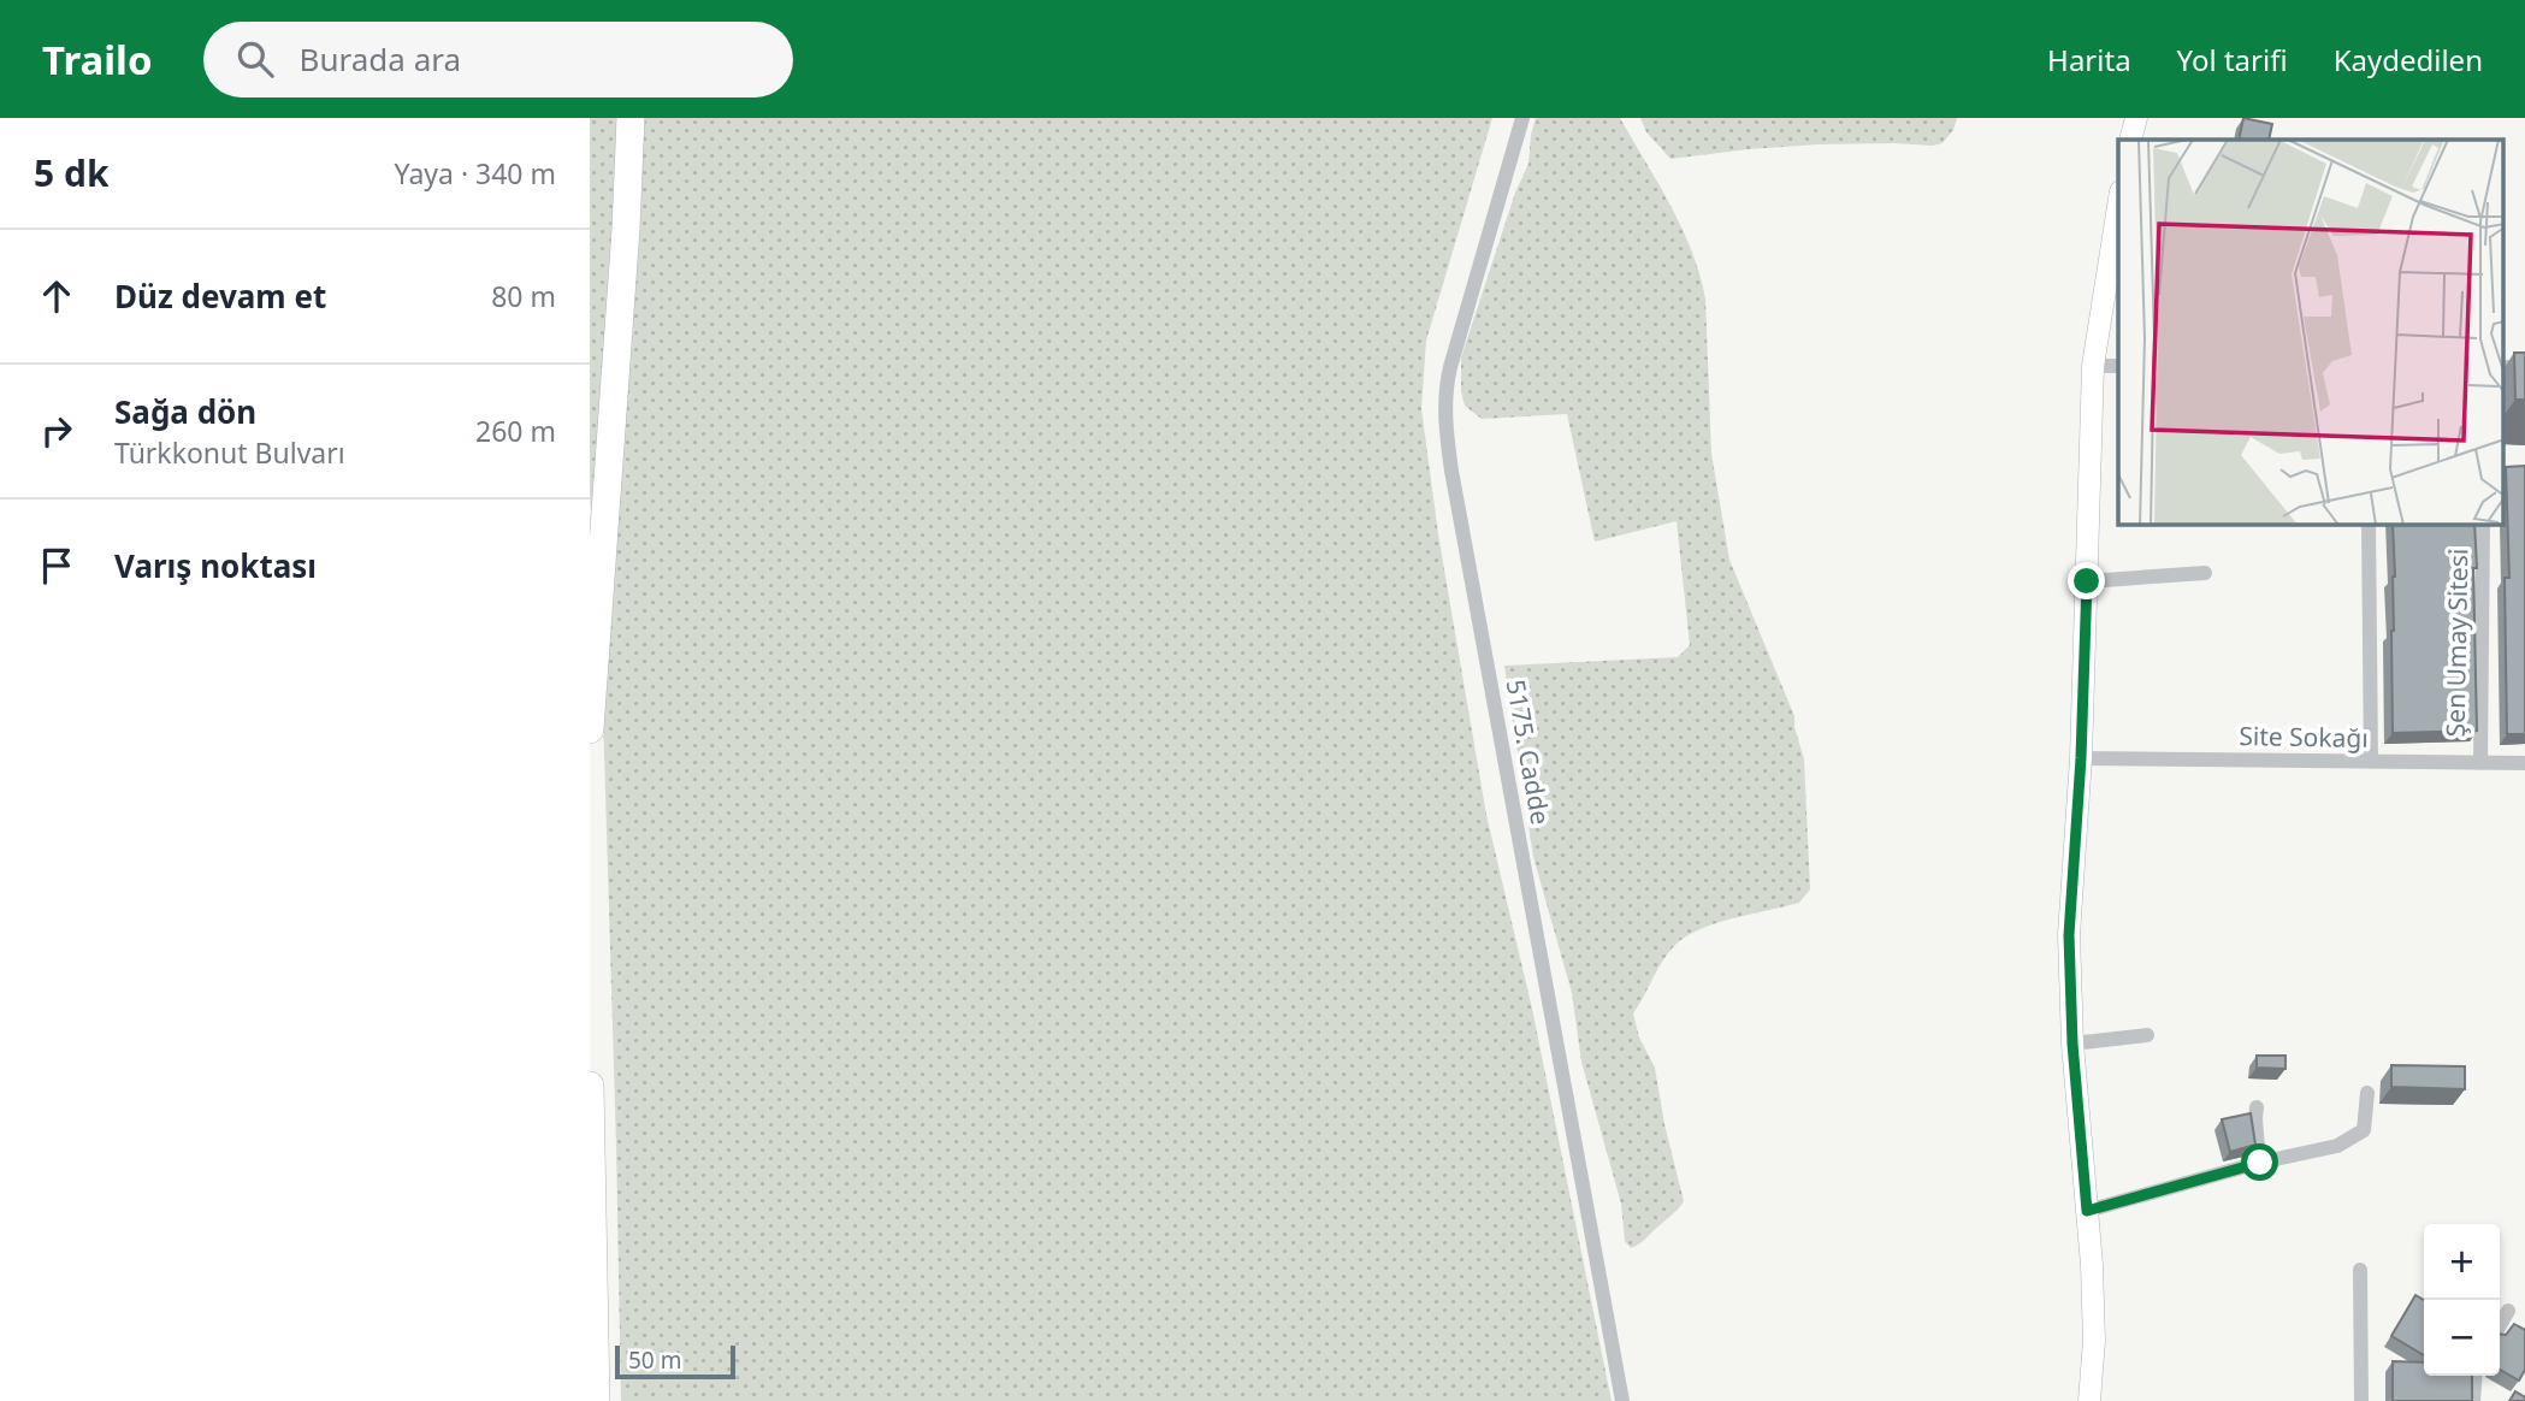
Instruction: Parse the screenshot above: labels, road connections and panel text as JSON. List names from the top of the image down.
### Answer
{
  "streets": {
    "street": ["Şen Umay Sitesi", "Site Sokağı", "5175. Cadde"]
  },
  "crossings": [
    ["Şen Umay Sitesi", "Site Sokağı"]
  ],
  "scale_bar": "50 m",
  "page": {
    "header": "Trailo",
    "search": "Burada ara",
    "nav": ["Harita", "Yol tarifi", "Kaydedilen"],
    "heading": ["5 dk", "Yaya · 340 m"],
    "list": [
      ["Düz devam et", "80 m"],
      ["Sağa dön", "Türkkonut Bulvarı", "260 m"],
      "Varış noktası"
    ],
    "map_buttons": ["+", "−"],
    "scale": "50 m"
  }
}
